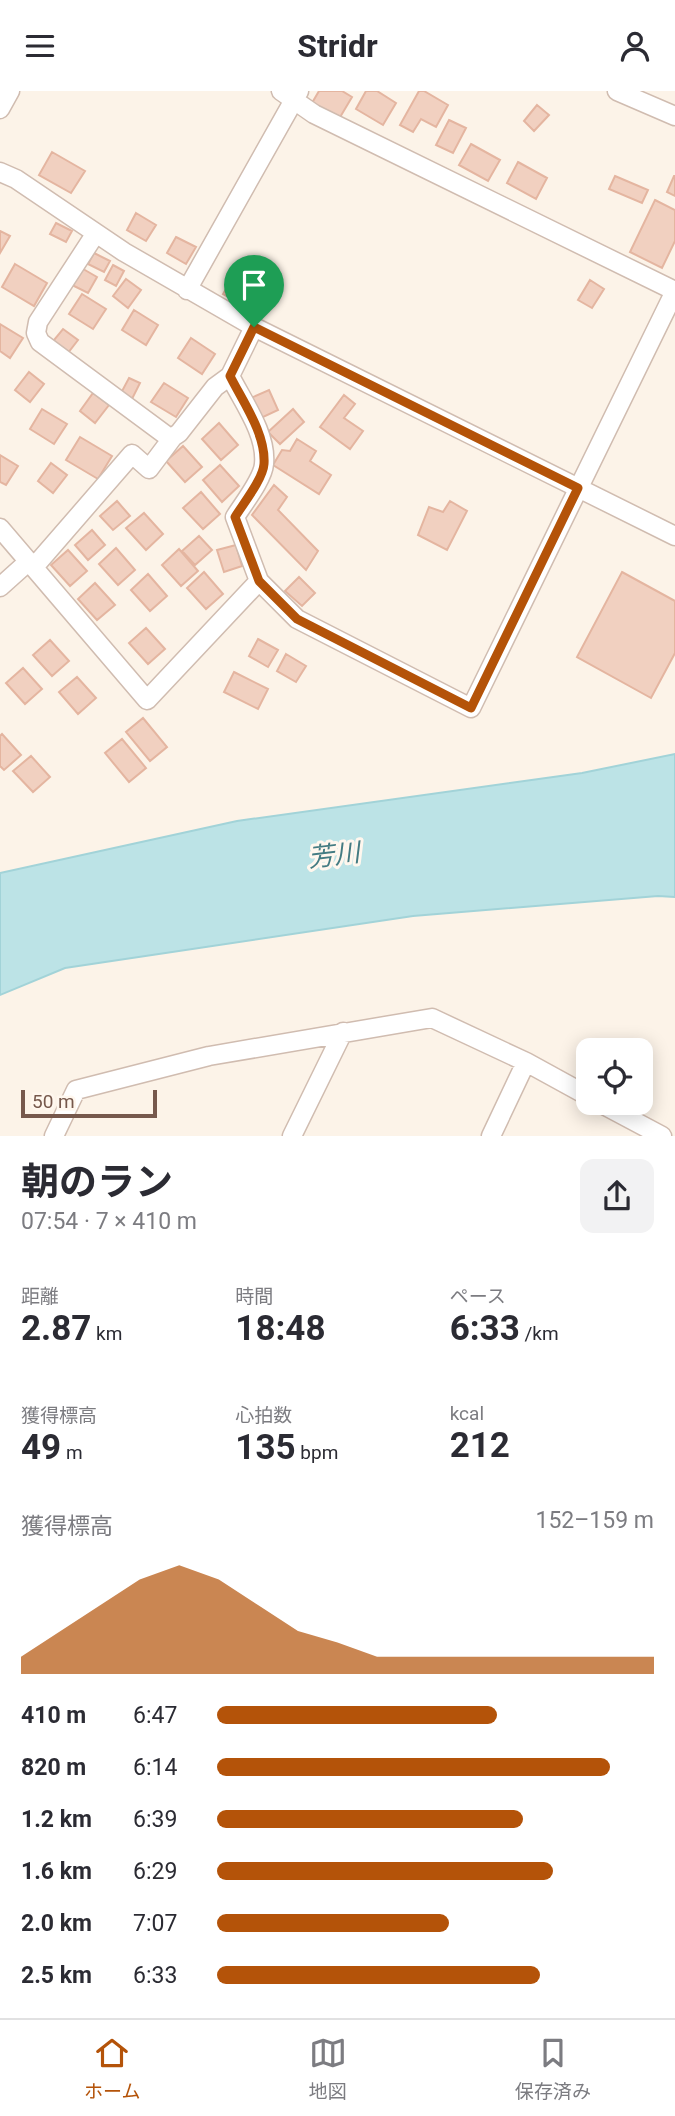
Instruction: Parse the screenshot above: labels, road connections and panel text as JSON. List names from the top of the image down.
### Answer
{
  "water": ["芳川"],
  "scale_bar": "50 m",
  "page": {
    "header": "Stridr",
    "scale": "50 m",
    "heading": ["朝のラン", "07:54 · 7 × 410 m"],
    "stats": [
      ["距離", "2.87 km"],
      ["時間", "18:48"],
      ["ペース", "6:33 /km"],
      ["獲得標高", "49 m"],
      ["心拍数", "135 bpm"],
      ["kcal", "212"]
    ],
    "chart": ["獲得標高", "152–159 m"],
    "list": [
      {
        "name": "410 m",
        "note": "6:47"
      },
      {
        "name": "820 m",
        "note": "6:14"
      },
      {
        "name": "1.2 km",
        "note": "6:39"
      },
      {
        "name": "1.6 km",
        "note": "6:29"
      },
      {
        "name": "2.0 km",
        "note": "7:07"
      },
      {
        "name": "2.5 km",
        "note": "6:33"
      }
    ],
    "tabs": ["ホーム", "地図", "保存済み"]
  }
}
